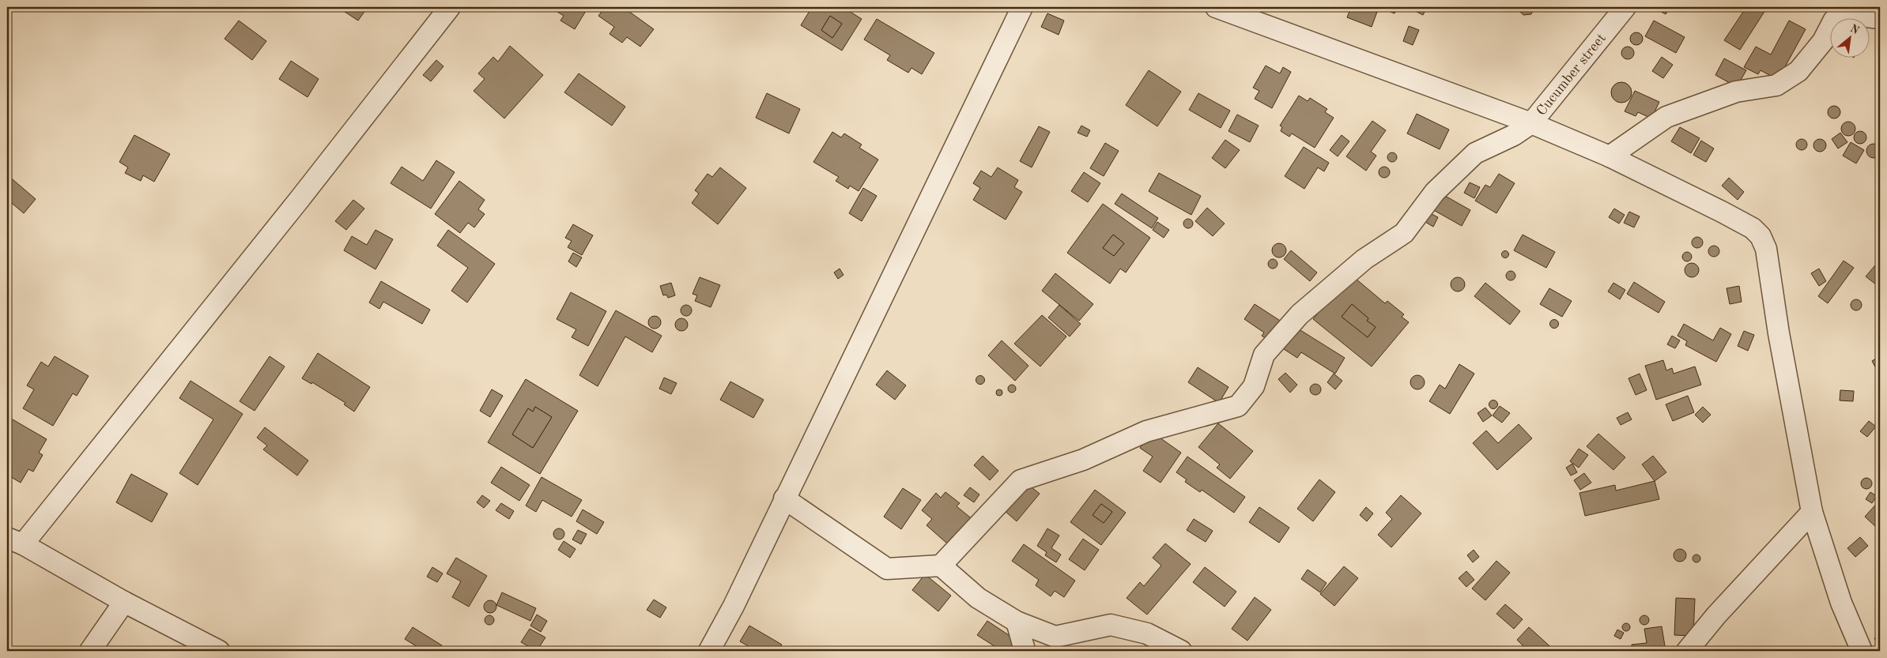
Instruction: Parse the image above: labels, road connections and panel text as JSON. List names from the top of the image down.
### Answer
{
  "streets": {
    "street": ["Cucumber street"]
  },
  "north": "top right"
}
